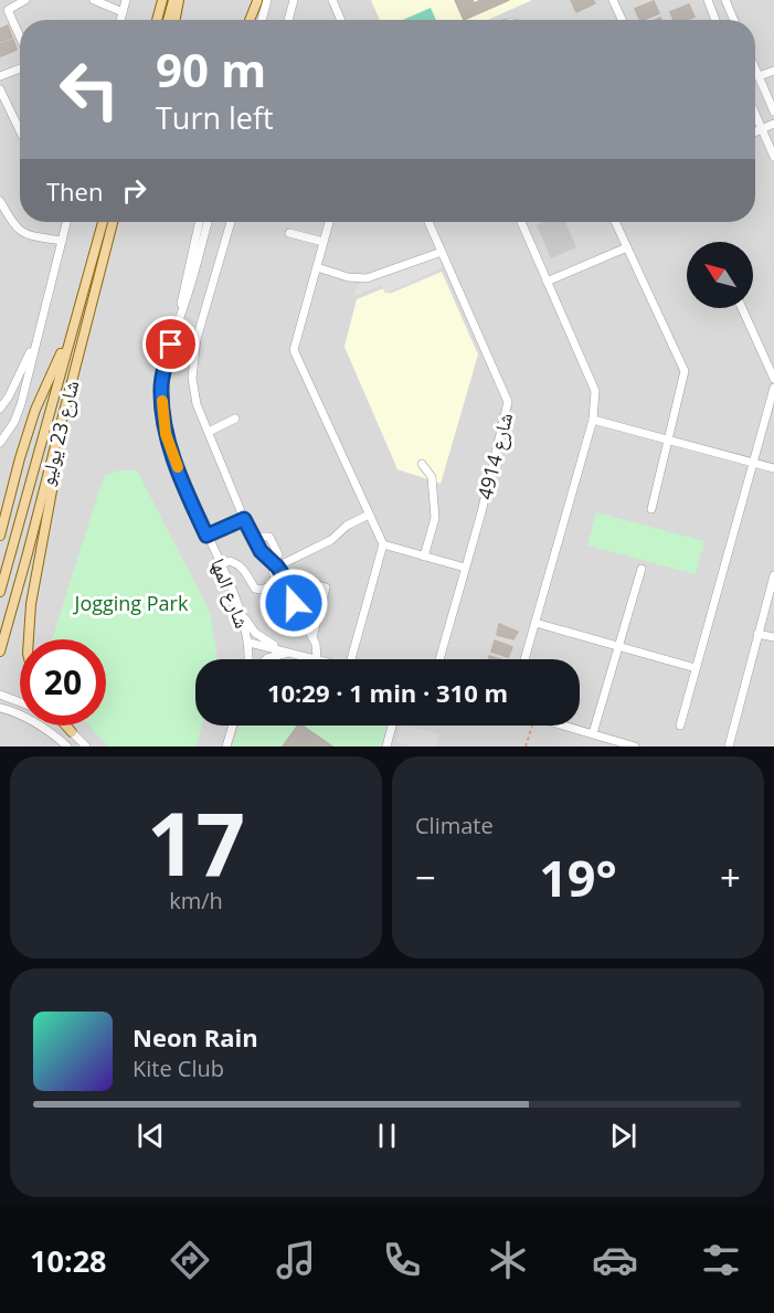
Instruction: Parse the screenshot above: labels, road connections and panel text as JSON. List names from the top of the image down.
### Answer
{
  "streets": {
    "main road": ["شارع 23 يوليو"],
    "street": ["4914 شارع", "شارع المها"]
  },
  "parks": ["Jogging Park"],
  "north": "top left",
  "page": {
    "turn": ["90 m", "Turn left"],
    "then": "Then",
    "limit": "20",
    "trip": "10:29 · 1 min · 310 m",
    "tile": [
      ["17", "km/h"],
      "Climate"
    ],
    "heat": ["−", "19°", "+"],
    "song": ["Neon Rain", "Kite Club"],
    "tabs": "10:28"
  }
}
